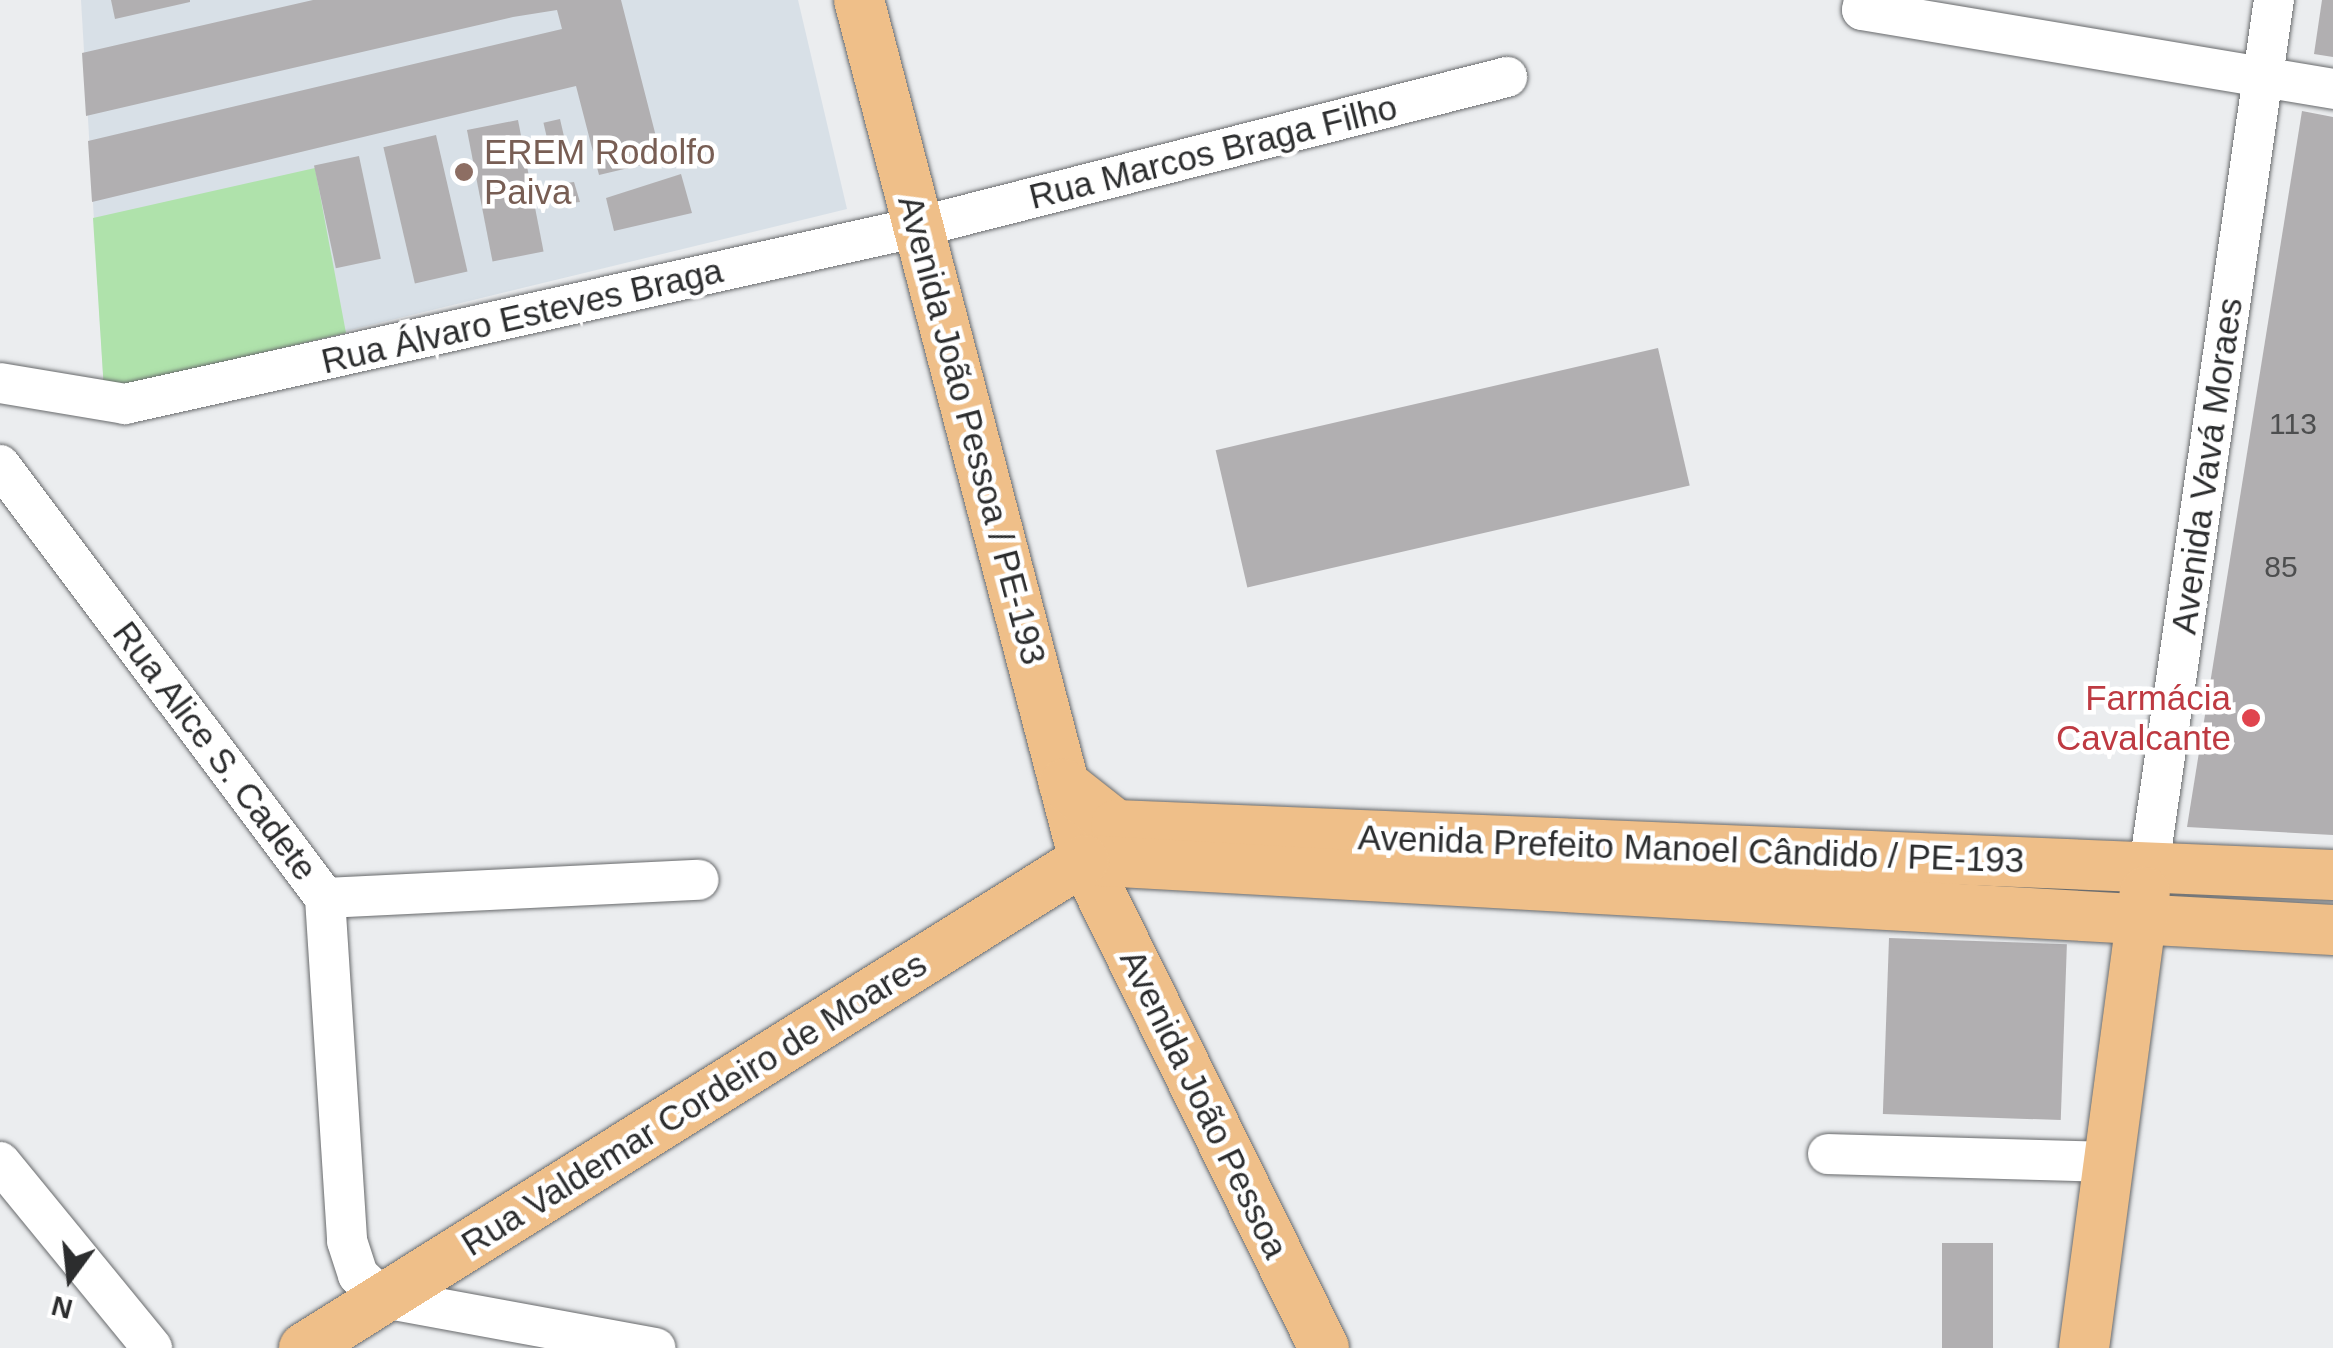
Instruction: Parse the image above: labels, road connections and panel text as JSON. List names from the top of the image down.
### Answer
{
  "streets": {
    "main road": [
      "Avenida João Pessoa / PE-193",
      "Avenida Vavá Moraes",
      "Avenida Prefeito Manoel Cândido / PE-193",
      "Rua Valdemar Cordeiro de Moares",
      "Avenida João Pessoa"
    ],
    "street": ["Rua Marcos Braga Filho", "Rua Álvaro Esteves Braga", "Rua Alice S. Cadete"]
  },
  "crossings": [
    ["Rua Marcos Braga Filho", "Rua Álvaro Esteves Braga"],
    ["Rua Marcos Braga Filho", "Avenida João Pessoa / PE-193"],
    ["Rua Álvaro Esteves Braga", "Avenida João Pessoa / PE-193"],
    ["Avenida João Pessoa / PE-193", "Avenida Prefeito Manoel Cândido / PE-193"],
    ["Avenida João Pessoa / PE-193", "Rua Valdemar Cordeiro de Moares"],
    ["Avenida João Pessoa / PE-193", "Avenida João Pessoa"],
    ["Avenida Vavá Moraes", "Avenida Prefeito Manoel Cândido / PE-193"],
    ["Rua Alice S. Cadete", "Rua Valdemar Cordeiro de Moares"],
    ["Avenida Prefeito Manoel Cândido / PE-193", "Rua Valdemar Cordeiro de Moares"],
    ["Avenida Prefeito Manoel Cândido / PE-193", "Avenida João Pessoa"],
    ["Rua Valdemar Cordeiro de Moares", "Avenida João Pessoa"]
  ],
  "places": ["EREM Rodolfo Paiva", "Farmácia Cavalcante"],
  "house_numbers": ["113", "85"],
  "north": "bottom"
}
